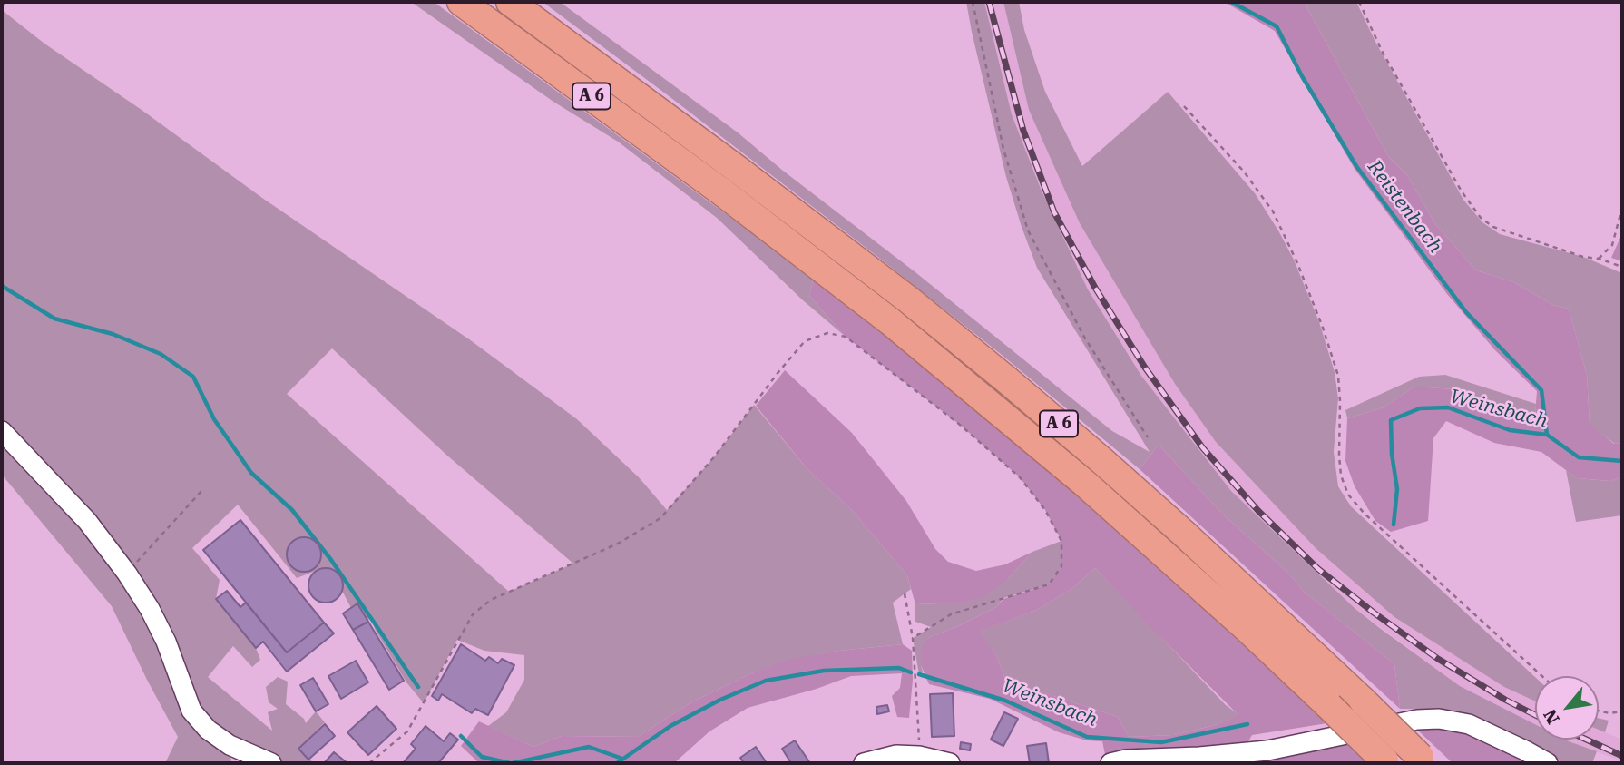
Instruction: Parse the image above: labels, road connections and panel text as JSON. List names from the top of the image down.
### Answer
{
  "streets": {
    "highway": ["A 6"]
  },
  "water": ["Reistenbach", "Weinsbach"],
  "north": "bottom left"
}
